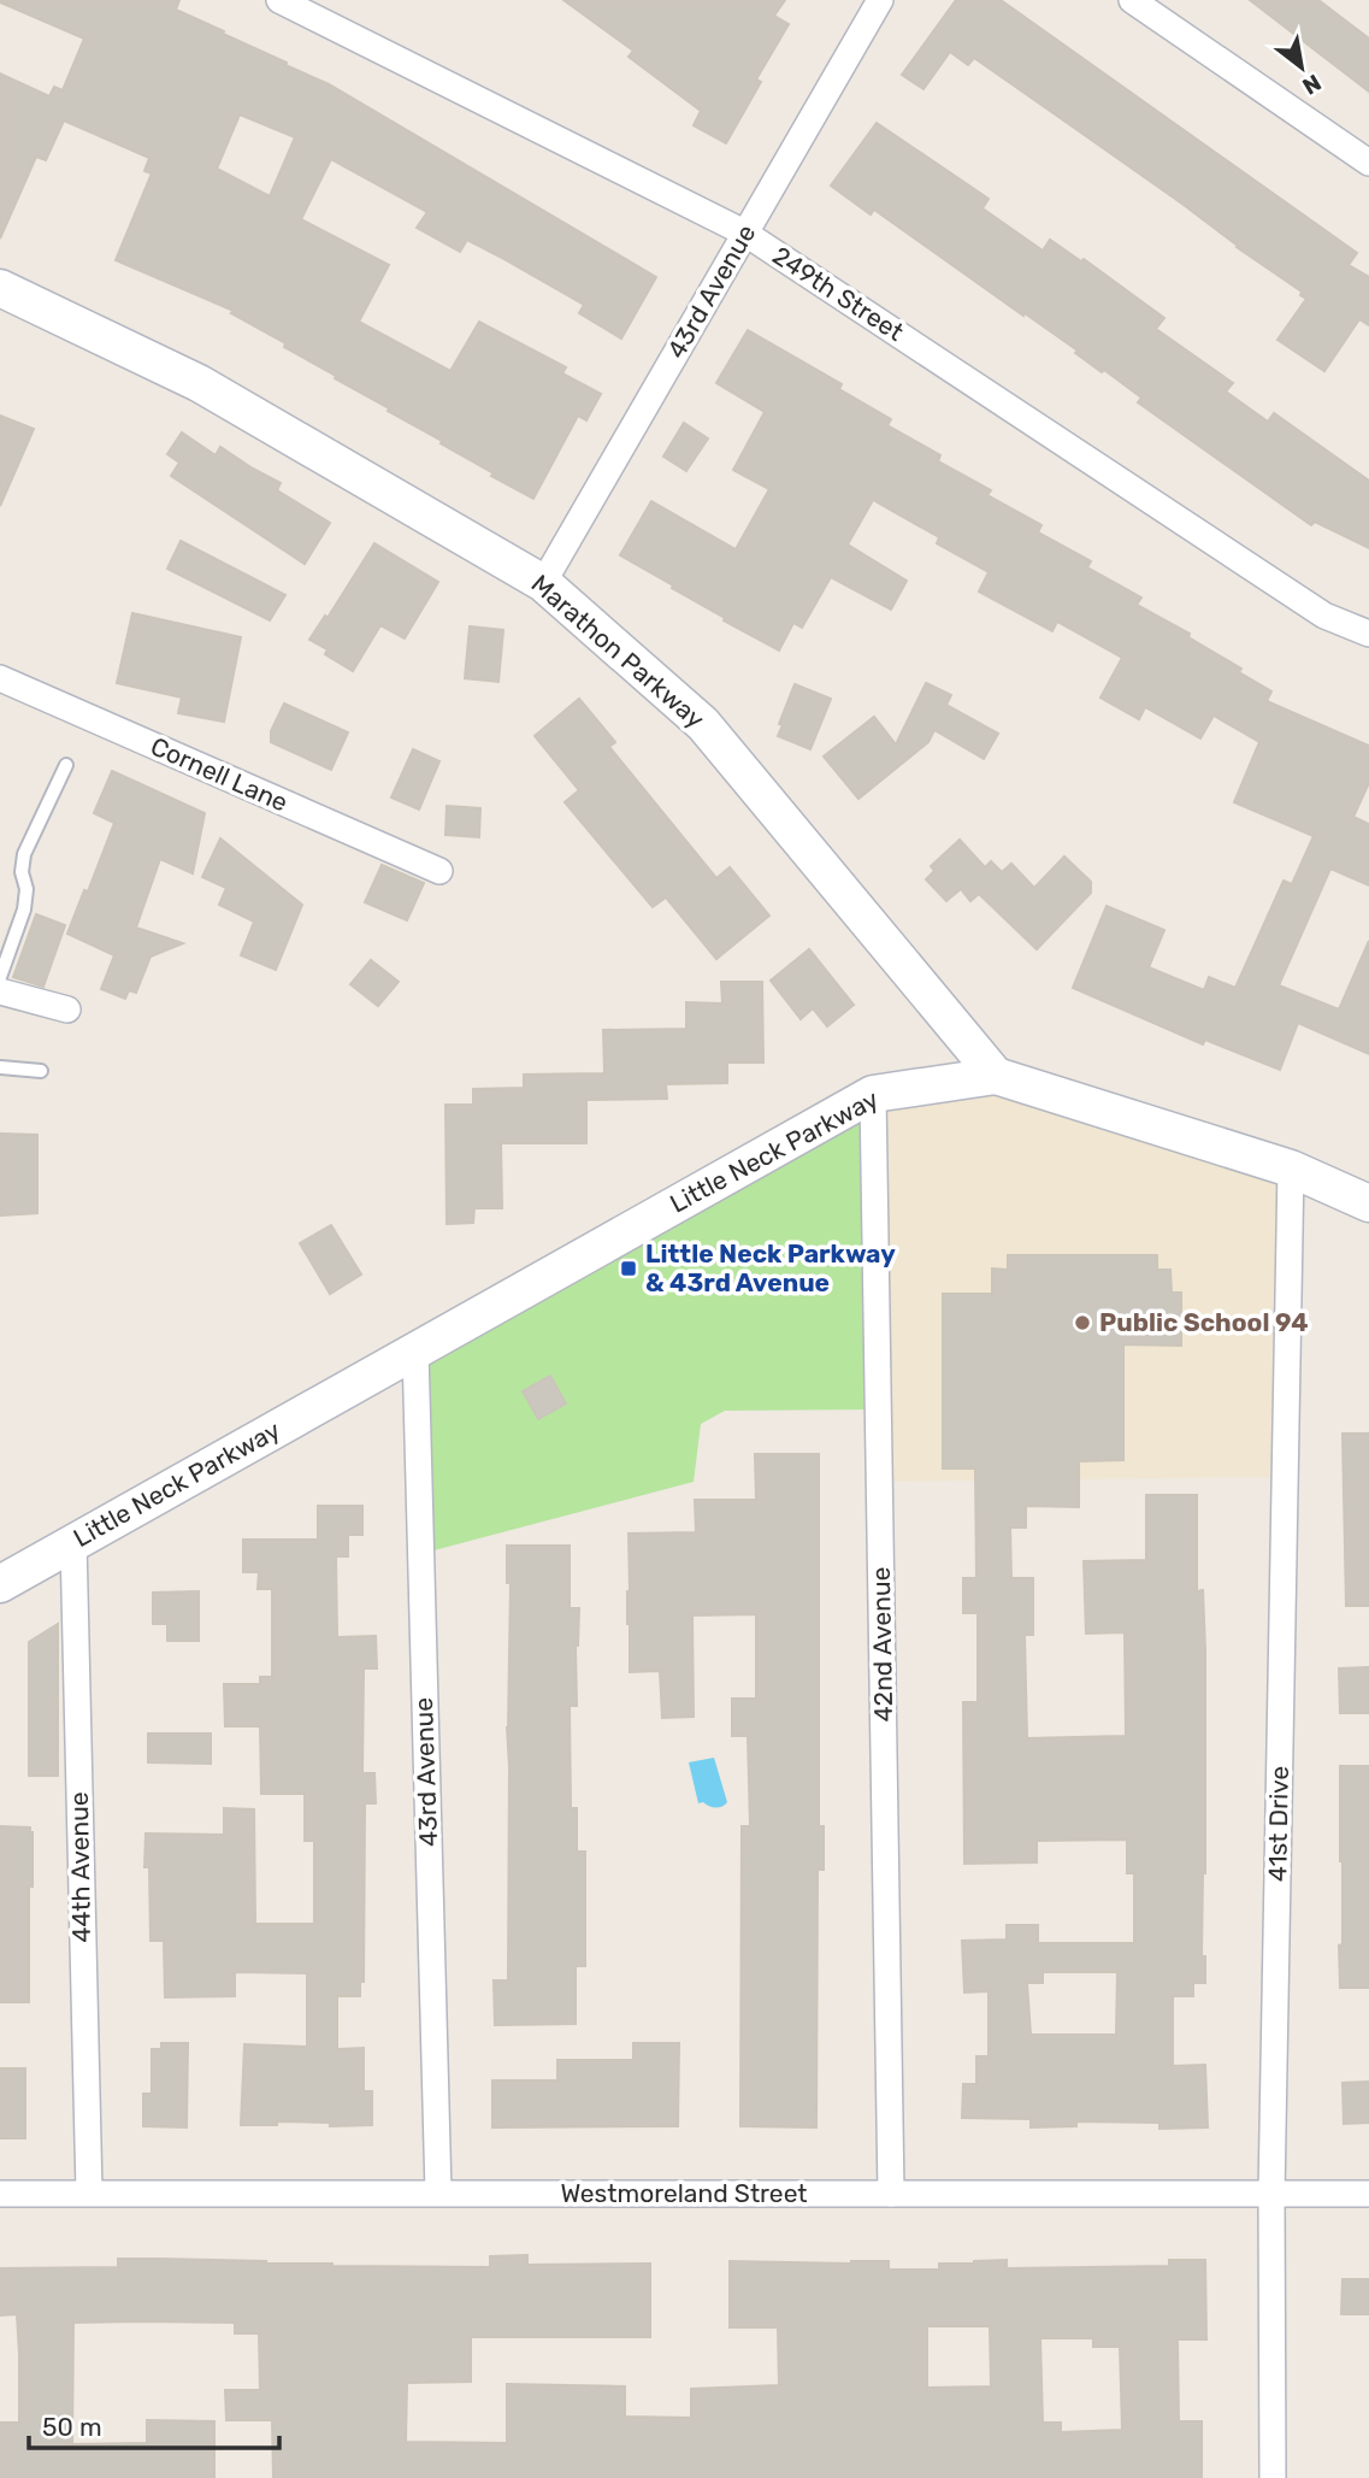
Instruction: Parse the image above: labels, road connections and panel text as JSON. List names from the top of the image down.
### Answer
{
  "streets": {
    "street": [
      "43rd Avenue",
      "249th Street",
      "Marathon Parkway",
      "Cornell Lane",
      "Little Neck Parkway",
      "42nd Avenue",
      "41st Drive",
      "44th Avenue",
      "Westmoreland Street"
    ]
  },
  "crossings": [
    ["43rd Avenue", "249th Street"],
    ["43rd Avenue", "Marathon Parkway"],
    ["43rd Avenue", "Little Neck Parkway"],
    ["43rd Avenue", "Westmoreland Street"],
    ["Marathon Parkway", "Little Neck Parkway"],
    ["Little Neck Parkway", "42nd Avenue"],
    ["Little Neck Parkway", "41st Drive"],
    ["Little Neck Parkway", "44th Avenue"],
    ["42nd Avenue", "Westmoreland Street"],
    ["41st Drive", "Westmoreland Street"],
    ["44th Avenue", "Westmoreland Street"]
  ],
  "places": {
    "transit": ["Little Neck Parkway & 43rd Avenue"],
    "other": ["Public School 94"]
  },
  "scale_bar": "50 m",
  "north": "bottom right"
}
